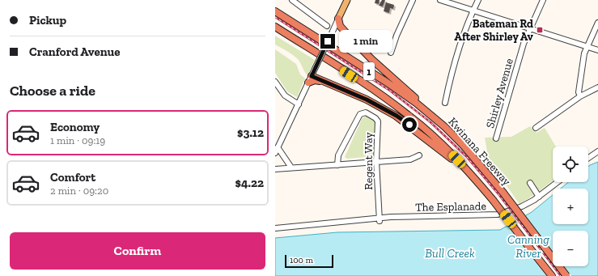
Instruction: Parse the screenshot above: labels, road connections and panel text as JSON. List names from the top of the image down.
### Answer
{
  "streets": {
    "highway": ["1", "Kwinana Freeway"],
    "street": ["Shirley Avenue", "Regent Way", "The Esplanade"]
  },
  "crossings": [
    ["Regent Way", "The Esplanade"]
  ],
  "water": ["Canning River", "Bull Creek"],
  "places": {
    "transit": ["Bateman Rd After Shirley Av"]
  },
  "scale_bar": "100 m",
  "page": {
    "banner": ["Pickup", "Cranford Avenue"],
    "bubble": "1 min",
    "heading": "Choose a ride",
    "list": [
      {
        "name": "Economy",
        "note": "1 min · 09:19",
        "value": "$3.12"
      },
      {
        "name": "Comfort",
        "note": "2 min · 09:20",
        "value": "$4.22"
      }
    ],
    "map_buttons": ["+", "−"],
    "buttons": "Confirm",
    "scale": "100 m"
  }
}
